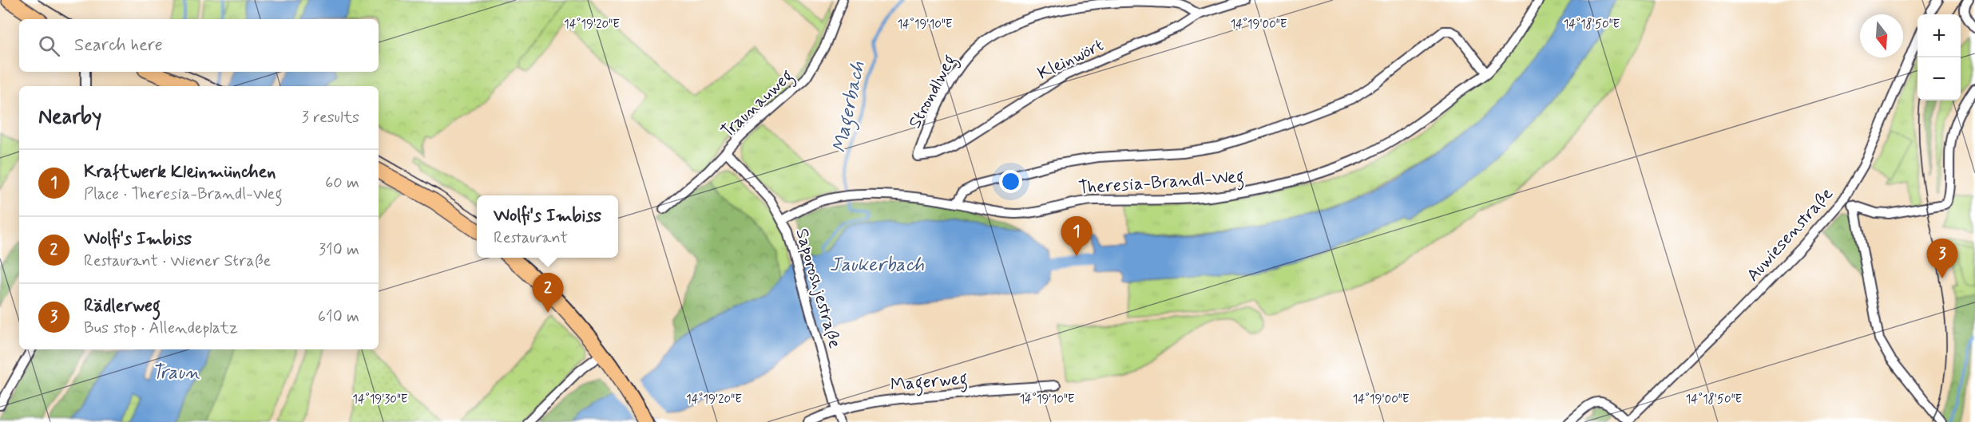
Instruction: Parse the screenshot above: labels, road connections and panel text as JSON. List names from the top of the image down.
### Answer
{
  "streets": {
    "street": [
      "Kleinwört",
      "Strondlweg",
      "Traunauweg",
      "Theresia-Brandl-Weg",
      "Auwiesenstraße",
      "Saporoshjestraße",
      "Magerweg"
    ]
  },
  "crossings": [
    ["Kleinwört", "Strondlweg"],
    ["Traunauweg", "Saporoshjestraße"],
    ["Theresia-Brandl-Weg", "Saporoshjestraße"],
    ["Saporoshjestraße", "Magerweg"]
  ],
  "water": ["Magerbach", "Jaukerbach", "Traun"],
  "north": "bottom",
  "page": {
    "map_buttons": ["+", "−"],
    "search": "Search here",
    "heading": ["Nearby", "3 results"],
    "list": [
      {
        "mark": "1",
        "name": "Kraftwerk Kleinmünchen",
        "note": "Place · Theresia-Brandl-Weg",
        "value": "60 m"
      },
      {
        "mark": "2",
        "name": "Wolfi's Imbiss",
        "note": "Restaurant · Wiener Straße",
        "value": "310 m"
      },
      {
        "mark": "3",
        "name": "Rädlerweg",
        "note": "Bus stop · Allendeplatz",
        "value": "610 m"
      }
    ],
    "popup": ["Wolfi's Imbiss", "Restaurant"],
    "pins": ["1", "3", "2"]
  },
  "coordinates": [
    "14°19'20\"E",
    "14°19'10\"E",
    "14°19'00\"E",
    "14°18'50\"E",
    "14°19'30\"E"
  ]
}
